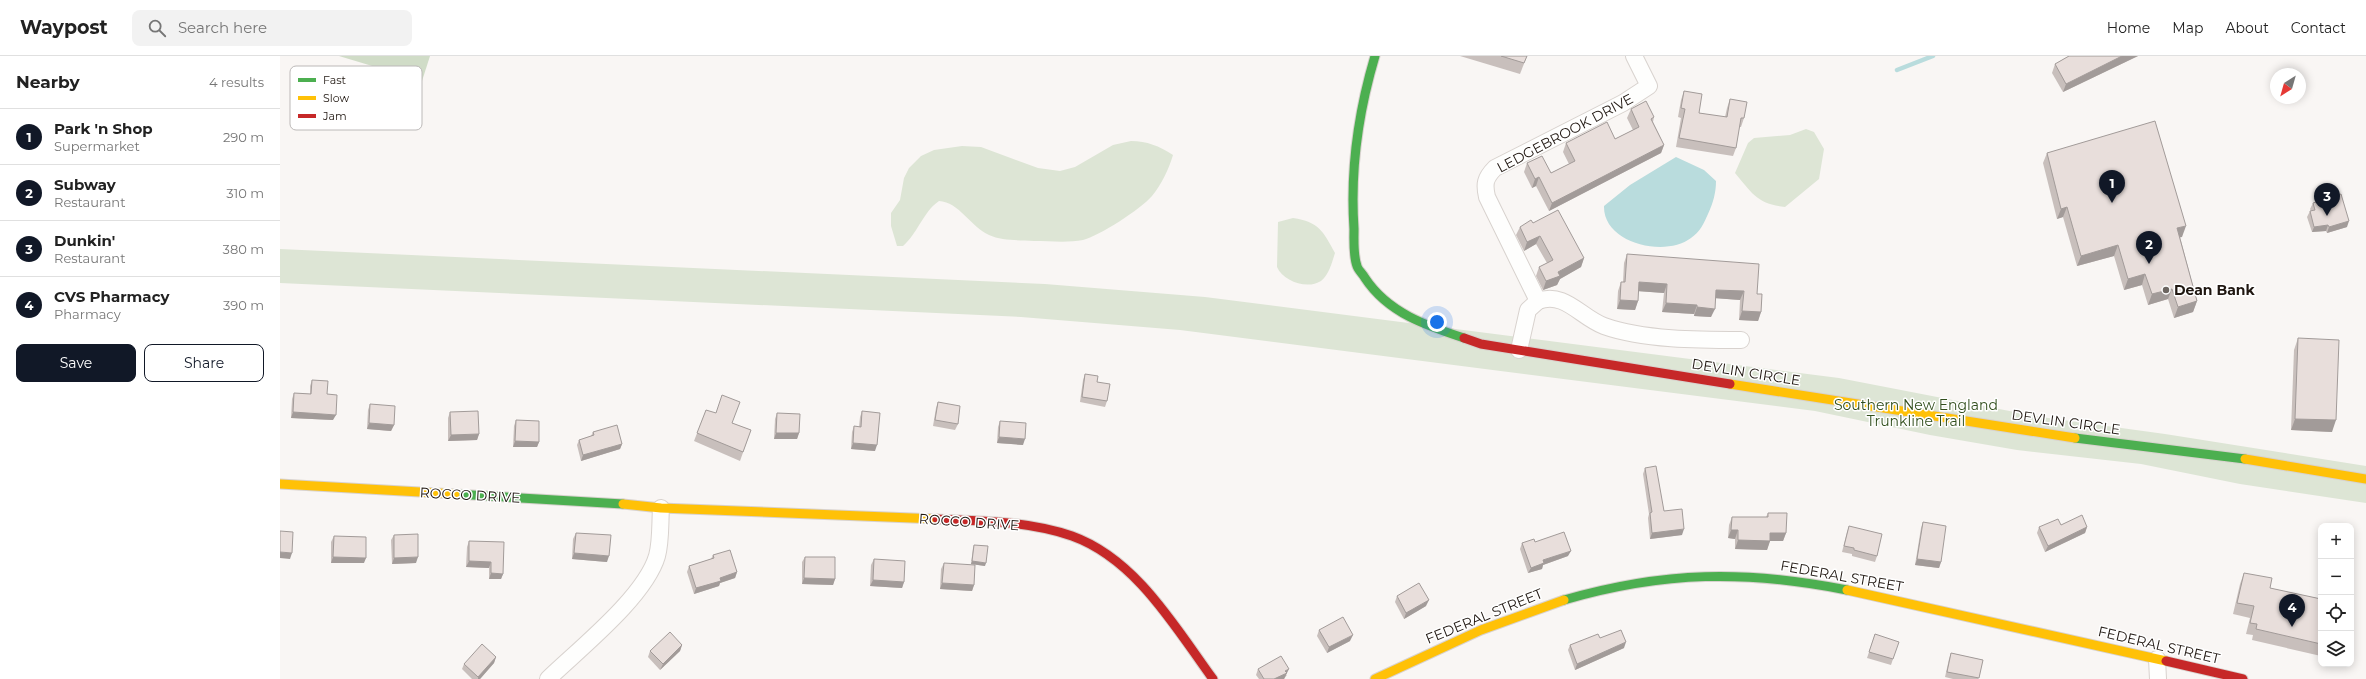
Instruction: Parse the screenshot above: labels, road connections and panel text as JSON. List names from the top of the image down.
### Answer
{
  "streets": {
    "street": [
      "LEDGEBROOK DRIVE",
      "DEVLIN CIRCLE",
      "ROCCO DRIVE",
      "FEDERAL STREET"
    ]
  },
  "parks": ["Southern New England Trunkline Trail"],
  "places": ["Dean Bank"],
  "legend": ["Fast", "Slow", "Jam"],
  "north": "bottom left",
  "page": {
    "header": "Waypost",
    "search": "Search here",
    "nav": [
      "Home",
      "Map",
      "About",
      "Contact"
    ],
    "heading": ["Nearby", "4 results"],
    "list": [
      {
        "mark": "1",
        "name": "Park 'n Shop",
        "note": "Supermarket",
        "value": "290 m"
      },
      {
        "mark": "2",
        "name": "Subway",
        "note": "Restaurant",
        "value": "310 m"
      },
      {
        "mark": "3",
        "name": "Dunkin'",
        "note": "Restaurant",
        "value": "380 m"
      },
      {
        "mark": "4",
        "name": "CVS Pharmacy",
        "note": "Pharmacy",
        "value": "390 m"
      }
    ],
    "pins": [
      "1",
      "3",
      "2",
      "4"
    ],
    "buttons": ["Save", "Share"],
    "map_buttons": ["+", "−"]
  }
}
